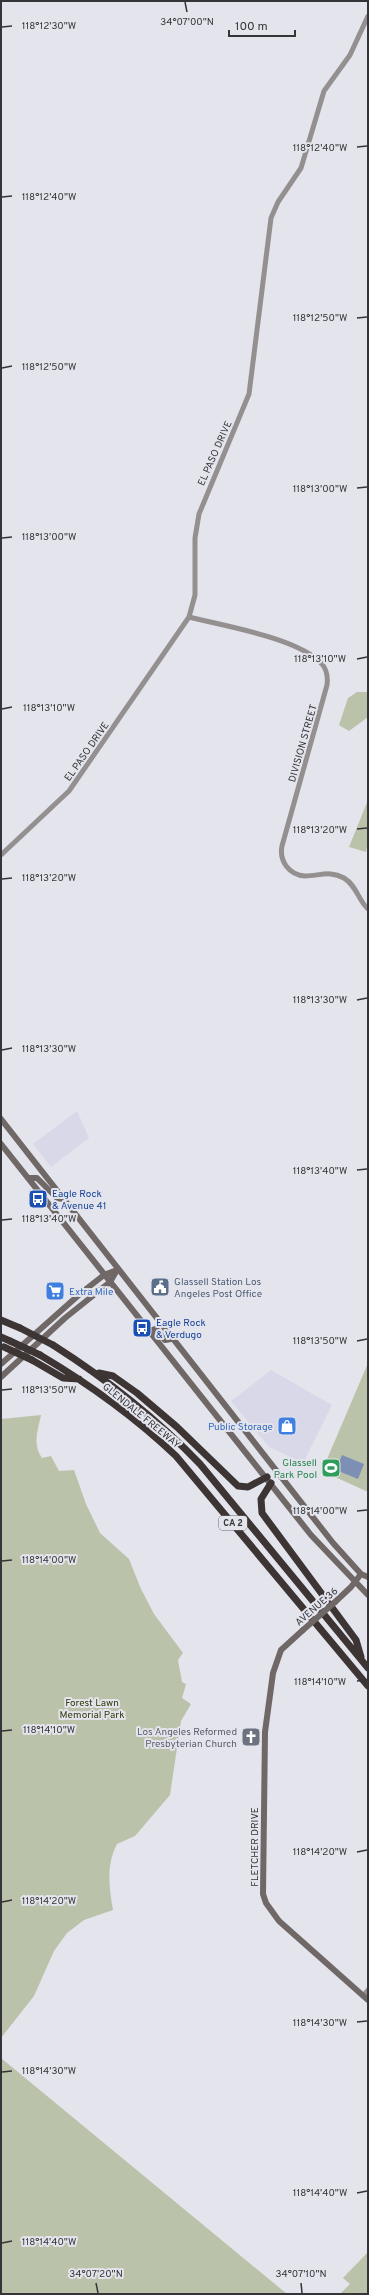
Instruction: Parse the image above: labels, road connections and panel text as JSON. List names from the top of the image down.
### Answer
{
  "streets": {
    "highway": ["GLENDALE FREEWAY", "CA 2"],
    "main road": ["AVENUE 36", "FLETCHER DRIVE"],
    "street": ["EL PASO DRIVE", "DIVISION STREET"]
  },
  "crossings": [
    ["EL PASO DRIVE", "DIVISION STREET"],
    ["AVENUE 36", "FLETCHER DRIVE"]
  ],
  "parks": ["Forest Lawn Memorial Park"],
  "places": {
    "bus stop": ["Eagle Rock & Avenue 41", "Eagle Rock & Verdugo"],
    "public building": ["Glassell Station Los Angeles Post Office"],
    "supermarket": ["Extra Mile"],
    "shop": ["Public Storage"],
    "sports": ["Glassell Park Pool"],
    "church": ["Los Angeles Reformed Presbyterian Church"]
  },
  "scale_bar": "100 m",
  "coordinates": [
    "34°07'00\"N",
    "118°12'30\"W",
    "118°12'40\"W",
    "118°12'50\"W",
    "118°13'00\"W",
    "118°13'10\"W",
    "118°13'20\"W",
    "118°13'30\"W",
    "118°13'40\"W",
    "118°13'50\"W",
    "118°14'00\"W",
    "118°14'10\"W",
    "118°14'20\"W",
    "118°14'30\"W",
    "118°14'40\"W",
    "34°07'20\"N",
    "34°07'10\"N"
  ]
}
